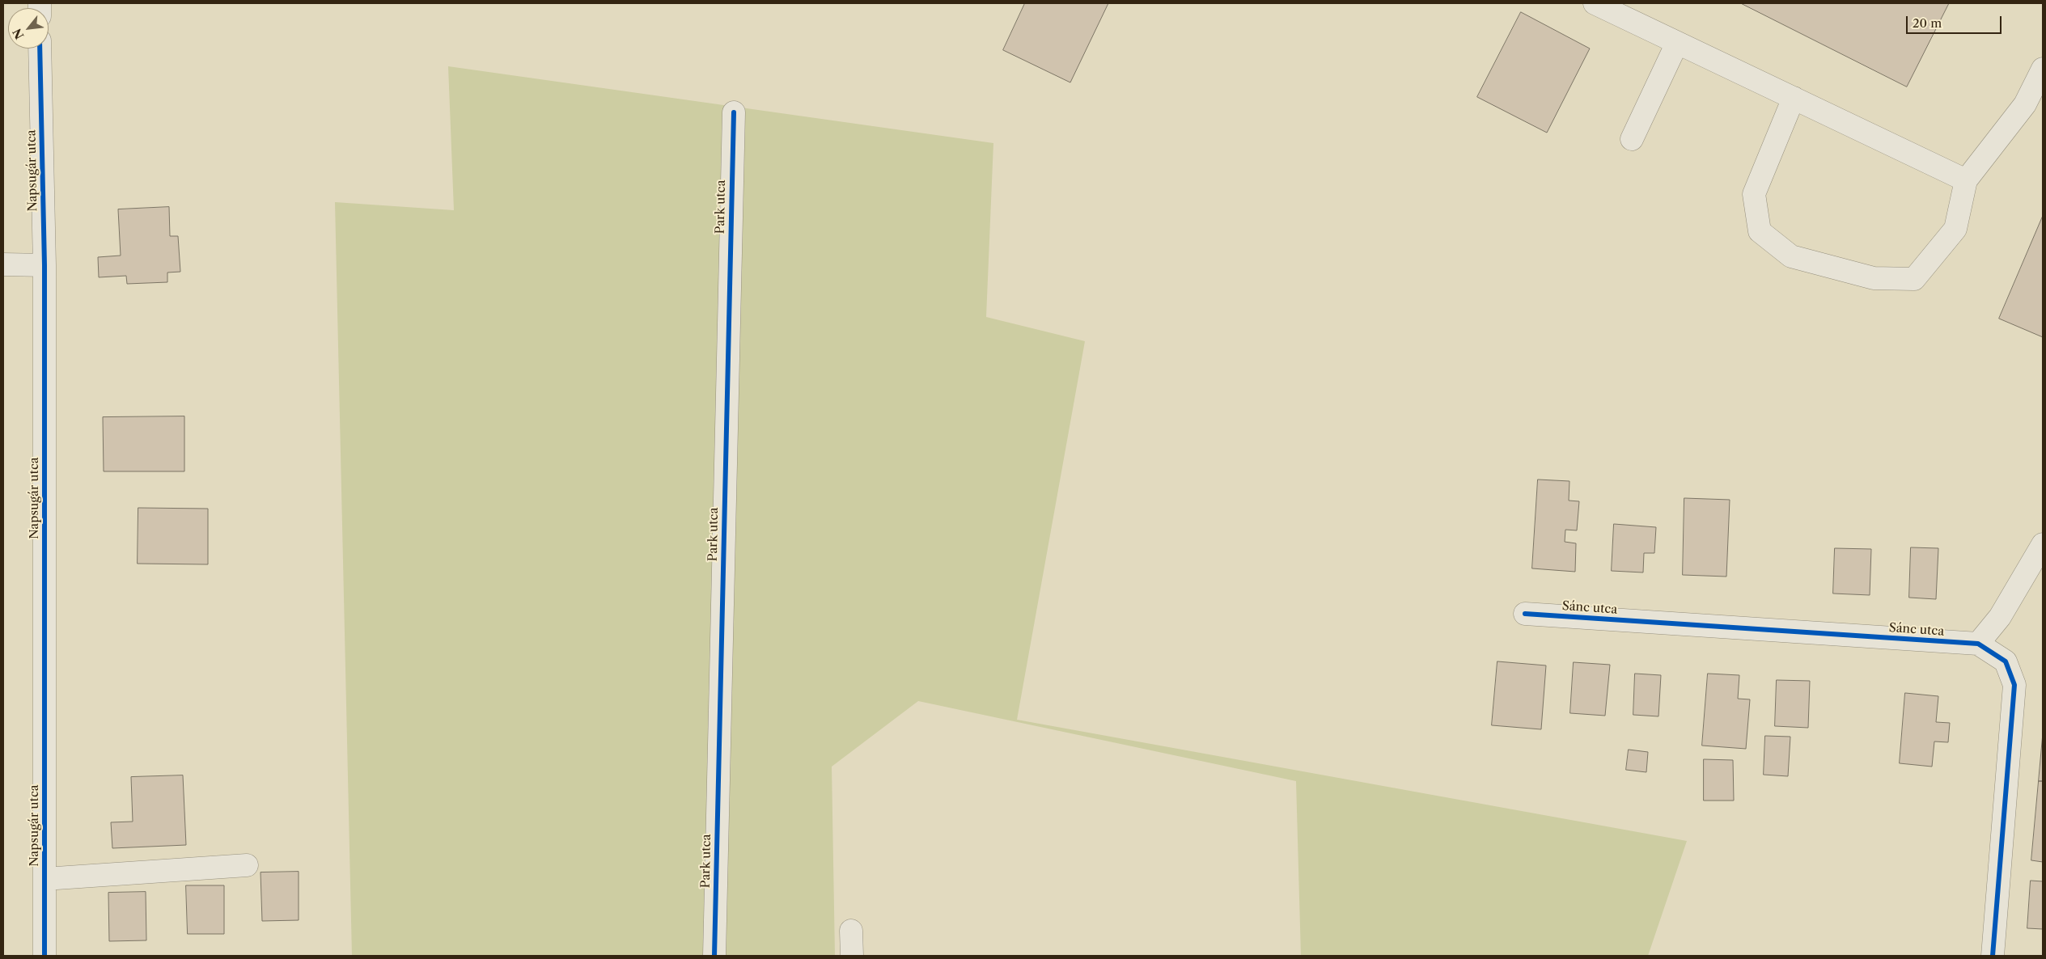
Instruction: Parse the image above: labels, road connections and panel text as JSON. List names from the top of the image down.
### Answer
{
  "streets": {
    "street": ["Napsugár utca", "Park utca", "Sánc utca"]
  },
  "scale_bar": "20 m",
  "north": "bottom left"
}
